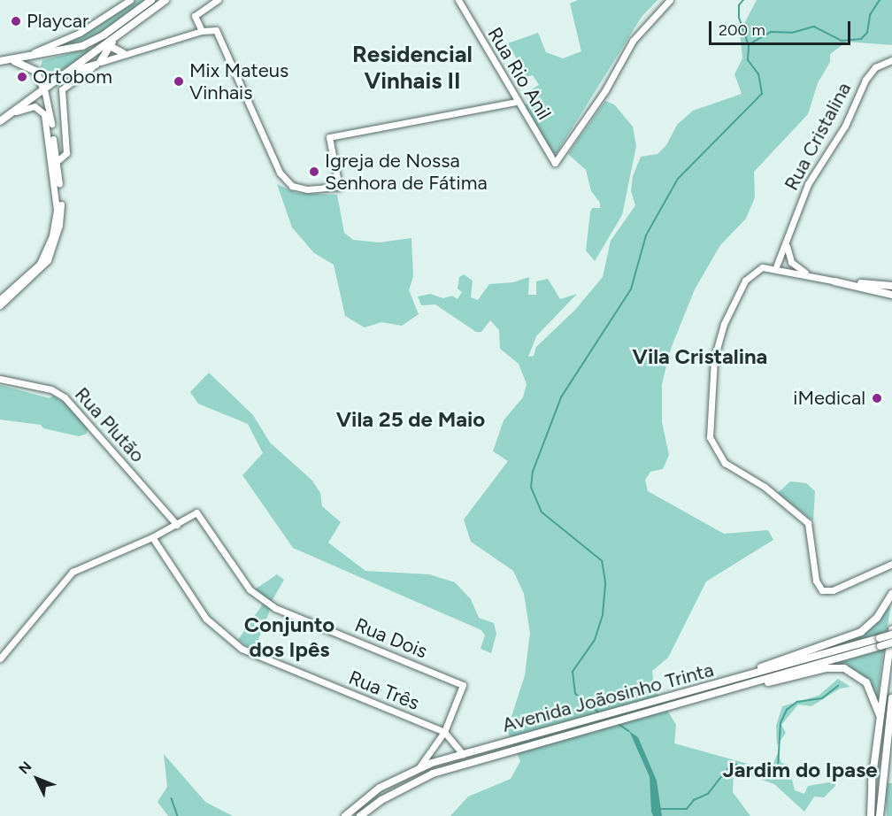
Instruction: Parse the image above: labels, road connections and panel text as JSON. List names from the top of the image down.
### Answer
{
  "streets": {
    "main road": ["Avenida Joãosinho Trinta"],
    "street": [
      "Rua Rio Anil",
      "Rua Cristalina",
      "Rua Plutão",
      "Rua Dois",
      "Rua Três"
    ]
  },
  "crossings": [
    ["Rua Plutão", "Rua Dois"],
    ["Rua Dois", "Rua Três"],
    ["Rua Três", "Avenida Joãosinho Trinta"]
  ],
  "districts": [
    "Residencial Vinhais II",
    "Vila Cristalina",
    "Vila 25 de Maio",
    "Conjunto dos Ipês",
    "Jardim do Ipase"
  ],
  "places": [
    "Playcar",
    "Ortobom",
    "Mix Mateus Vinhais",
    "Igreja de Nossa Senhora de Fátima",
    "iMedical"
  ],
  "scale_bar": "200 m",
  "north": "top left"
}
